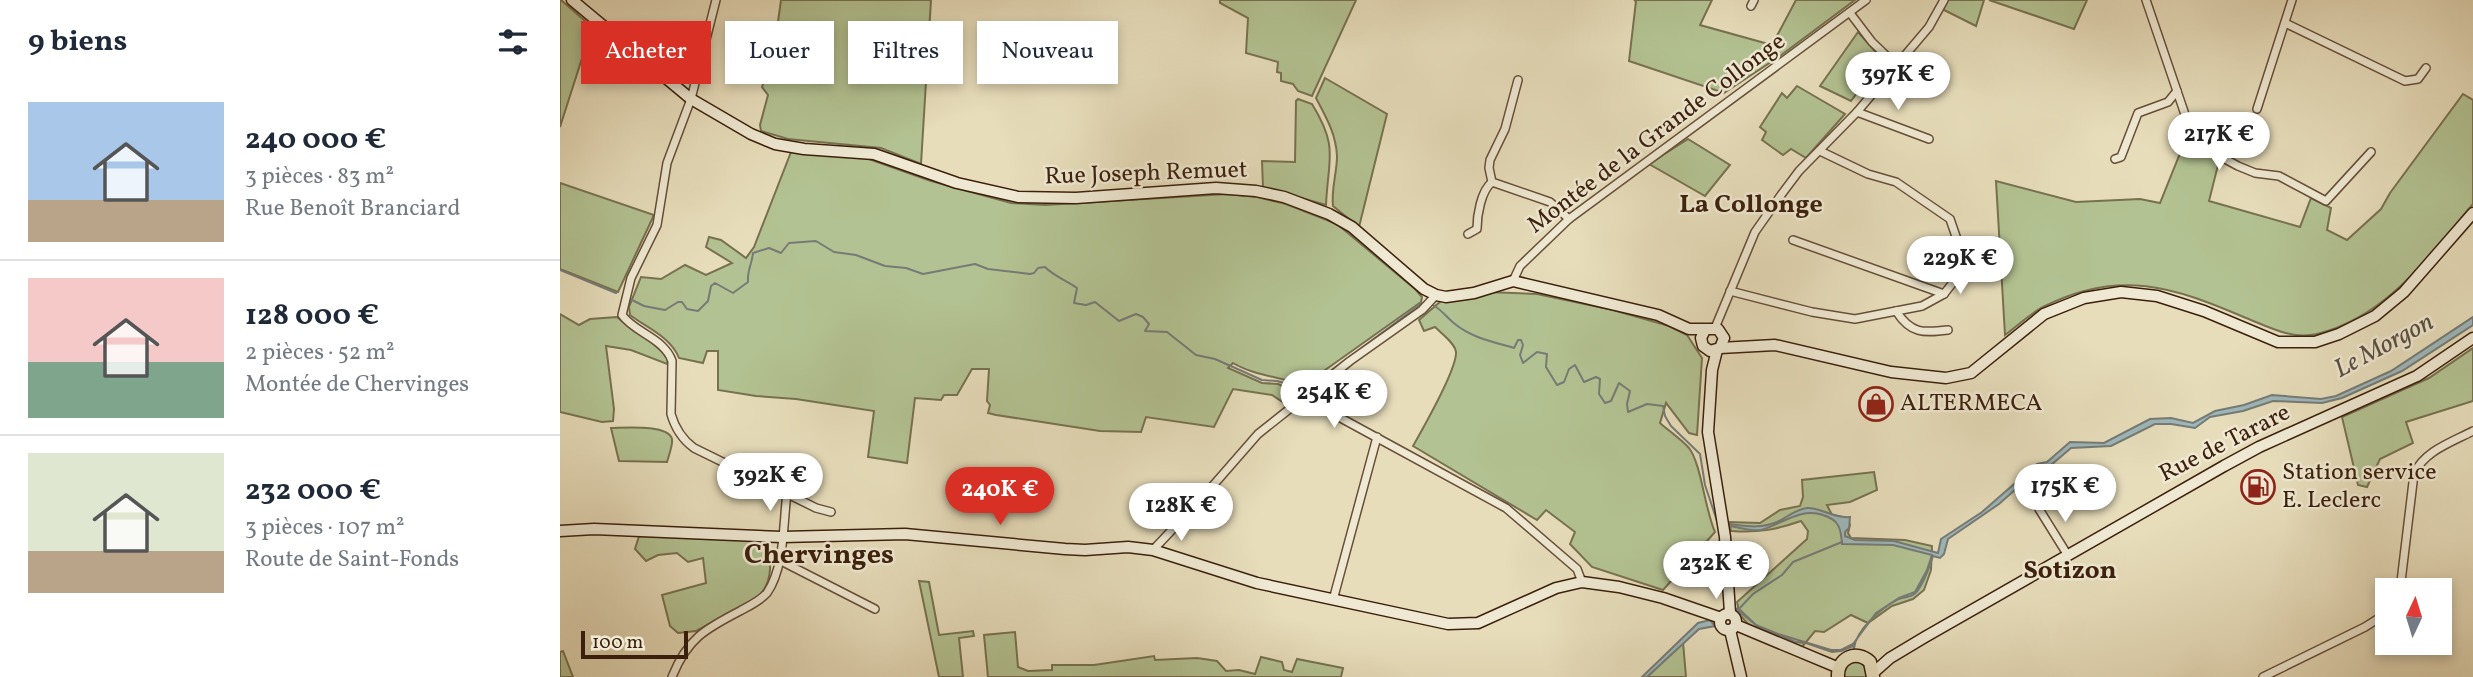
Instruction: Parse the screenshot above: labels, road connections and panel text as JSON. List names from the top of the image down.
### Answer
{
  "streets": {
    "street": ["Montée de la Grande Collonge", "Rue Joseph Remuet", "Rue de Tarare"]
  },
  "districts": ["La Collonge", "Chervinges", "Sotizon"],
  "water": ["Le Morgon"],
  "places": {
    "shop": ["ALTERMECA"],
    "fuel station": ["Station service E. Leclerc"]
  },
  "scale_bar": "100 m",
  "north": "top",
  "page": {
    "heading": "9 biens",
    "chip": [
      "Acheter",
      "Louer",
      "Filtres",
      "Nouveau"
    ],
    "price": [
      "397K €",
      "217K €",
      "229K €",
      "254K €",
      "392K €",
      "175K €",
      "240K €",
      "128K €",
      "232K €"
    ],
    "list": [
      {
        "name": "240 000 €",
        "note": "3 pièces · 83 m² · Rue Benoît Branciard"
      },
      {
        "name": "128 000 €",
        "note": "2 pièces · 52 m² · Montée de Chervinges"
      },
      {
        "name": "232 000 €",
        "note": "3 pièces · 107 m² · Route de Saint-Fonds"
      }
    ],
    "scale": "100 m"
  }
}
